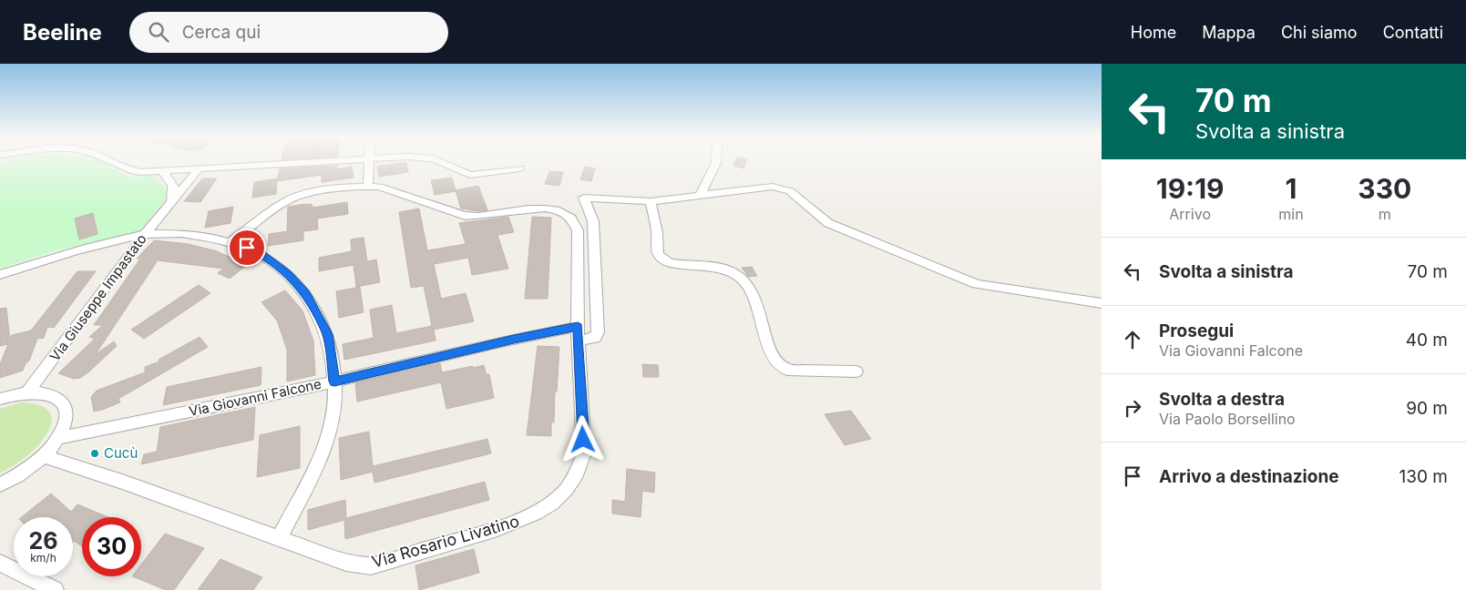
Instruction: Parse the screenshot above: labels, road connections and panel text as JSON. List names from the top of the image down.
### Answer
{
  "streets": {
    "street": ["Via Giuseppe Impastato", "Via Giovanni Falcone", "Via Rosario Livatino"]
  },
  "crossings": [
    ["Via Giovanni Falcone", "Via Rosario Livatino"]
  ],
  "places": ["Cucù"],
  "page": {
    "header": "Beeline",
    "search": "Cerca qui",
    "nav": [
      "Home",
      "Mappa",
      "Chi siamo",
      "Contatti"
    ],
    "turn": ["70 m", "Svolta a sinistra"],
    "eta": [
      "19:19",
      "Arrivo",
      "1",
      "min",
      "330",
      "m"
    ],
    "list": [
      {
        "name": "Svolta a sinistra",
        "value": "70 m"
      },
      {
        "name": "Prosegui",
        "note": "Via Giovanni Falcone",
        "value": "40 m"
      },
      {
        "name": "Svolta a destra",
        "note": "Via Paolo Borsellino",
        "value": "90 m"
      },
      {
        "name": "Arrivo a destinazione",
        "value": "130 m"
      }
    ],
    "speed": "26 km/h",
    "limit": "30"
  }
}
